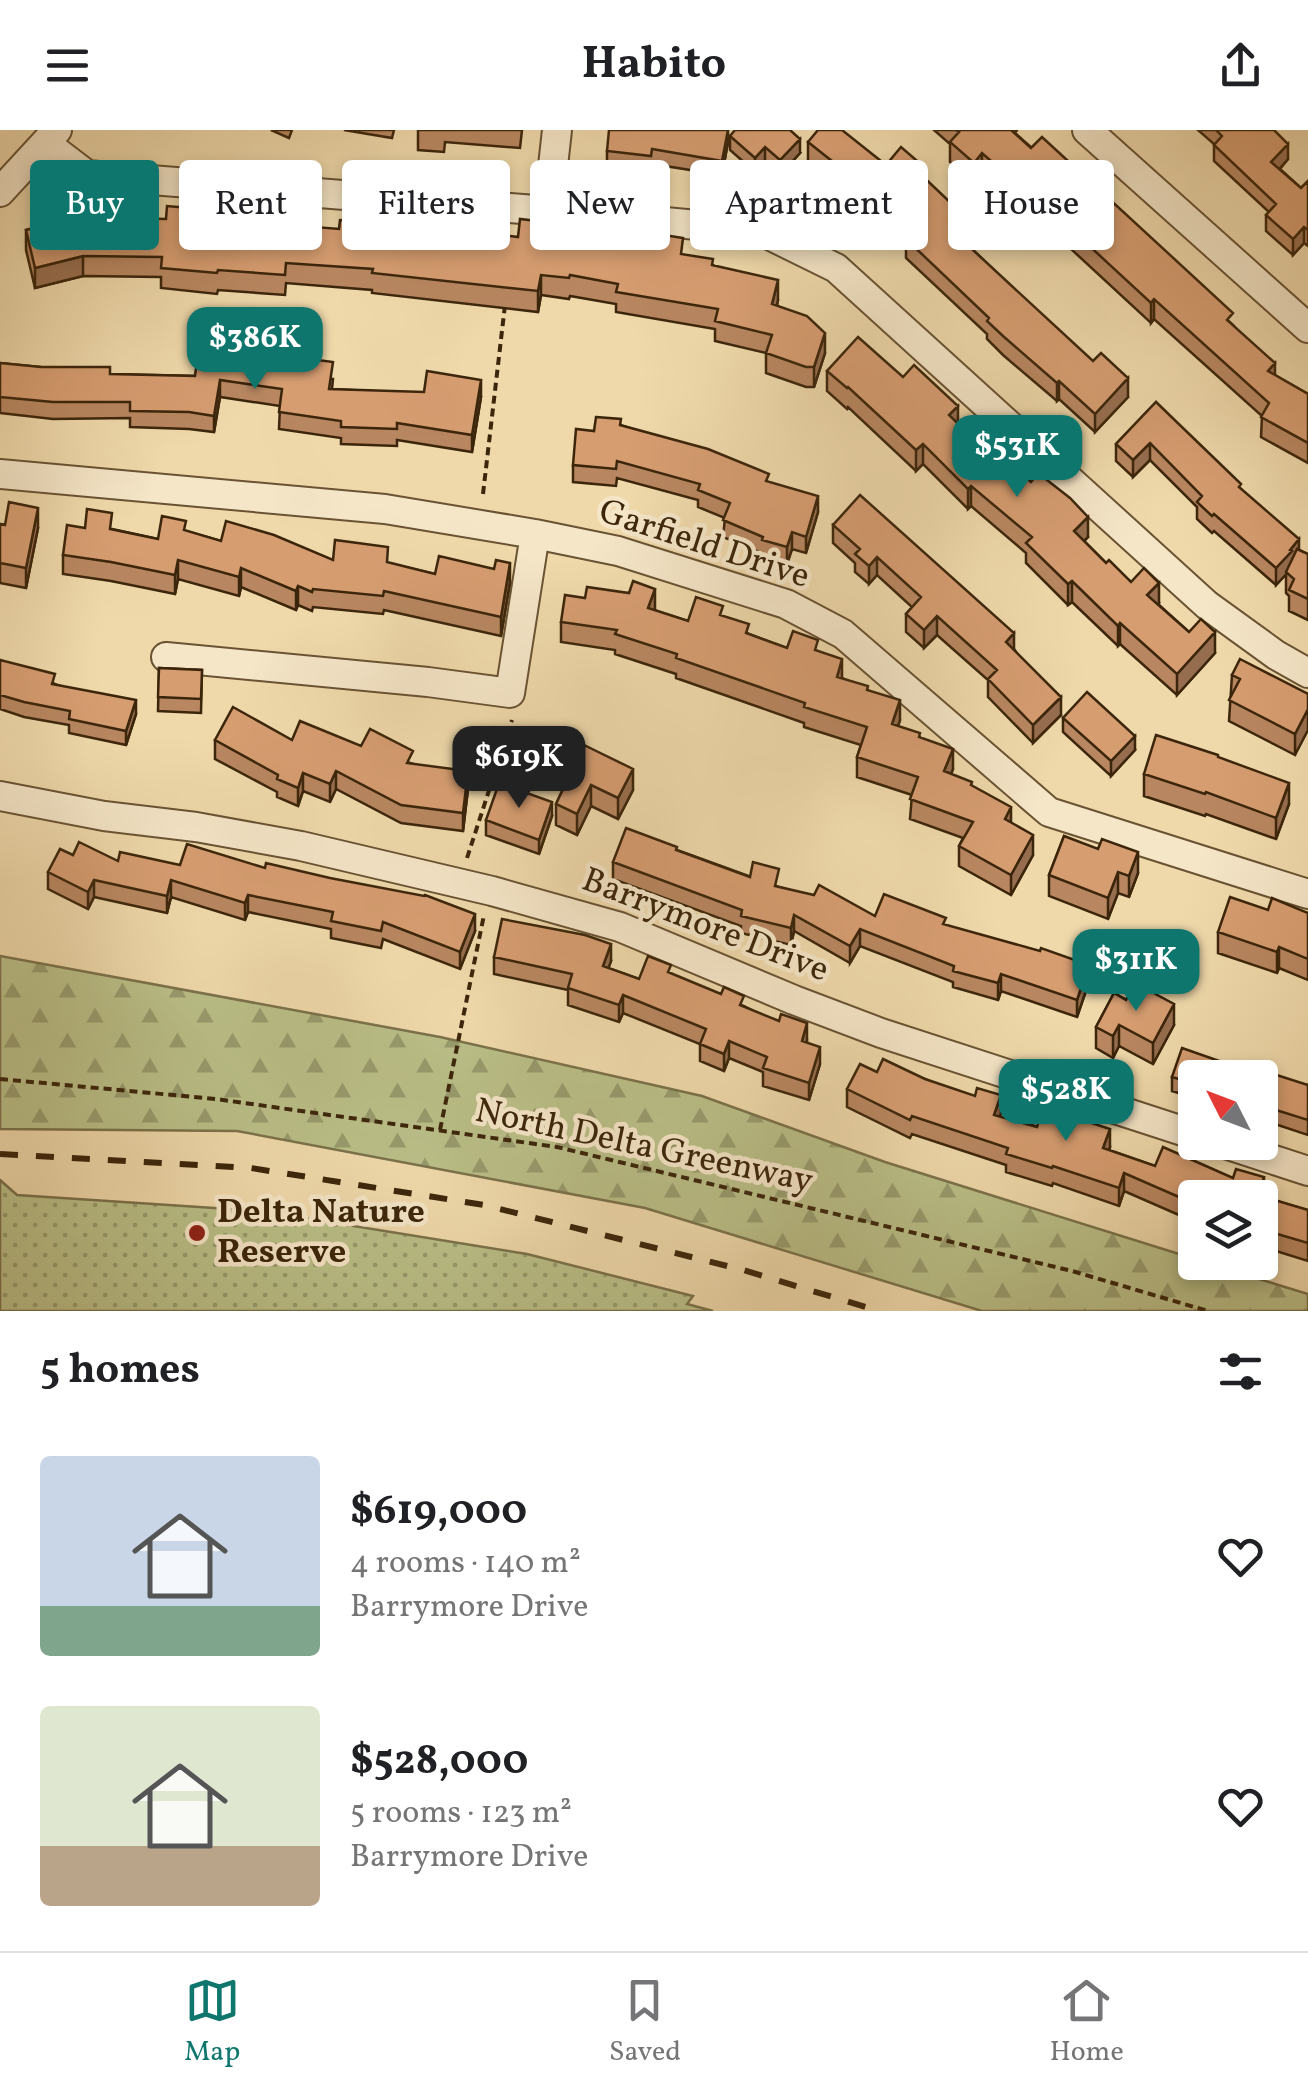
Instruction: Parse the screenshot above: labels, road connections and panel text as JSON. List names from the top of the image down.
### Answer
{
  "streets": {
    "street": ["Garfield Drive", "Barrymore Drive"],
    "path": ["North Delta Greenway"]
  },
  "places": ["Delta Nature Reserve"],
  "north": "top left",
  "page": {
    "header": "Habito",
    "chip": [
      "Buy",
      "Rent",
      "Filters",
      "New",
      "Apartment",
      "House"
    ],
    "price": [
      "$386K",
      "$531K",
      "$619K",
      "$311K",
      "$528K"
    ],
    "heading": "5 homes",
    "list": [
      {
        "name": "$619,000",
        "note": "4 rooms · 140 m² · Barrymore Drive"
      },
      {
        "name": "$528,000",
        "note": "5 rooms · 123 m² · Barrymore Drive"
      }
    ],
    "tabs": ["Map", "Saved", "Home"]
  }
}
